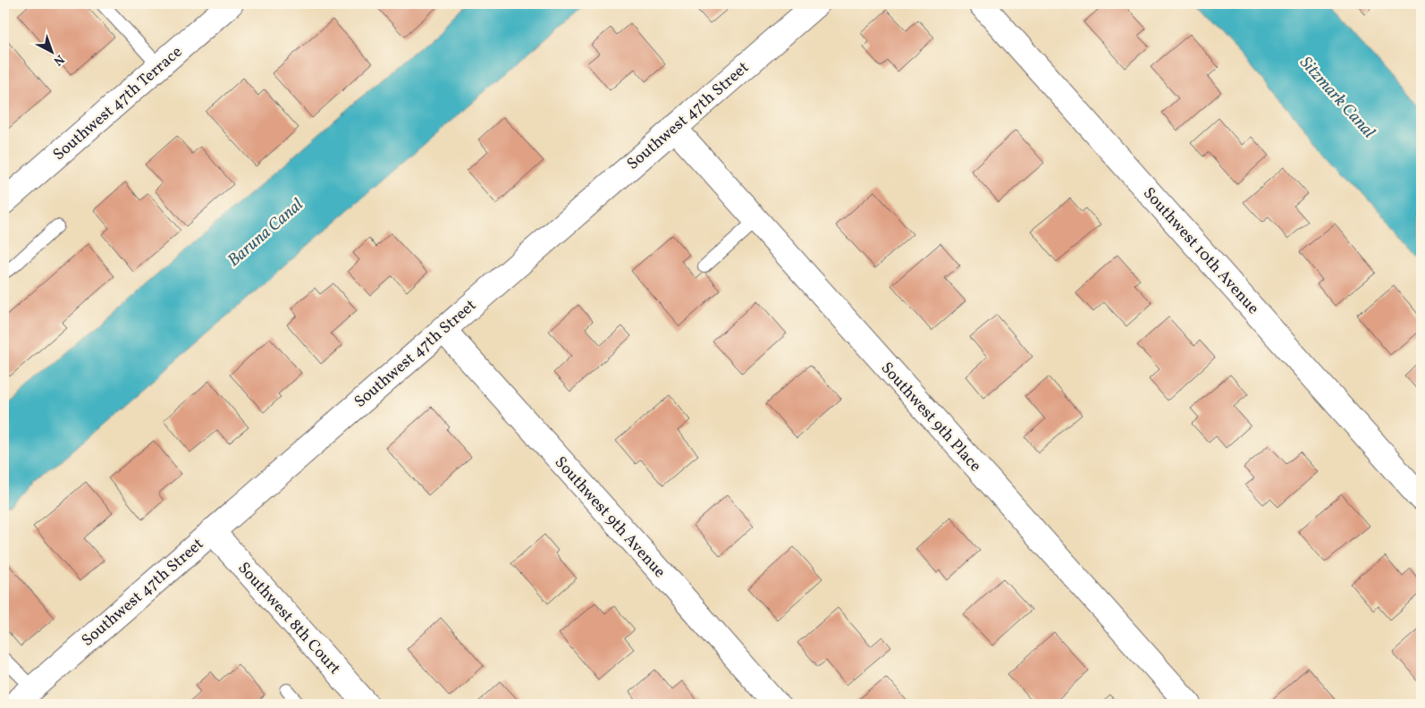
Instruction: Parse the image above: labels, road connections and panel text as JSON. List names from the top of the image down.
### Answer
{
  "streets": {
    "street": [
      "Southwest 47th Terrace",
      "Southwest 47th Street",
      "Southwest 10th Avenue",
      "Southwest 9th Place",
      "Southwest 9th Avenue",
      "Southwest 8th Court"
    ]
  },
  "crossings": [
    ["Southwest 47th Street", "Southwest 9th Place"],
    ["Southwest 47th Street", "Southwest 9th Avenue"],
    ["Southwest 47th Street", "Southwest 8th Court"]
  ],
  "water": ["Sitzmark Canal", "Baruna Canal"],
  "north": "bottom right"
}
